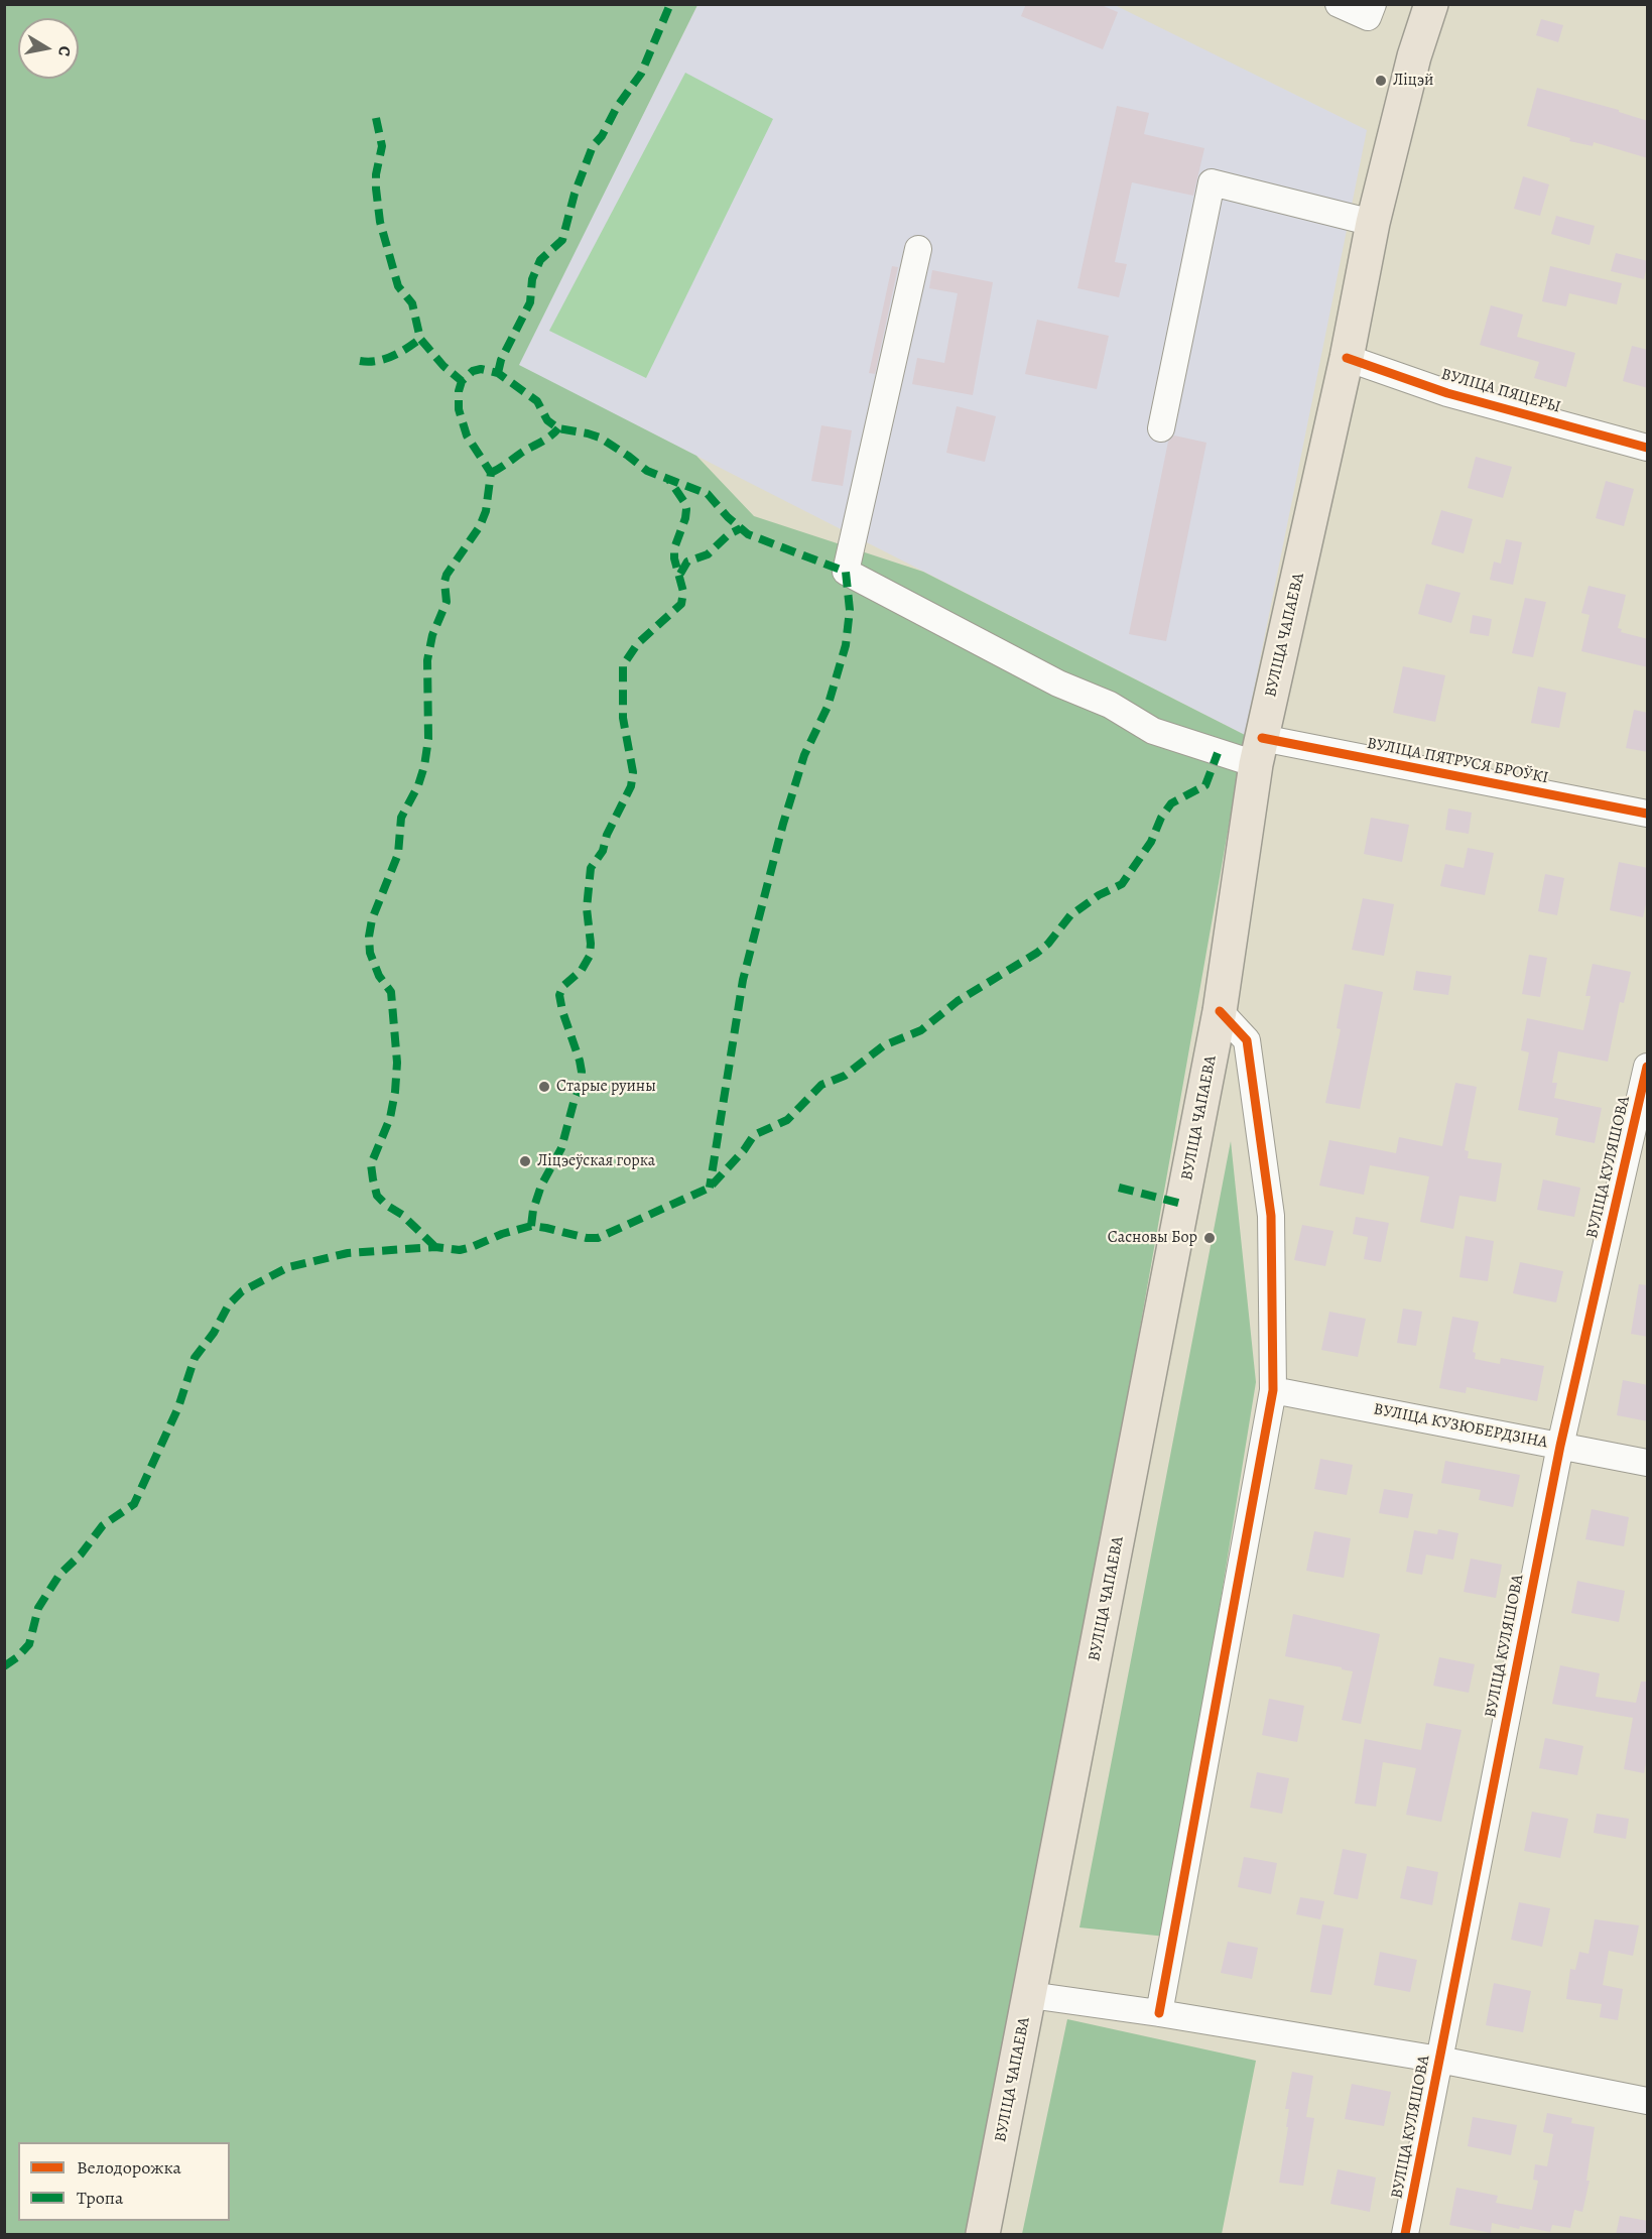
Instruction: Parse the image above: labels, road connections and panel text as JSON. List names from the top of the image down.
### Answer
{
  "streets": {
    "main road": ["ВУЛІЦА ЧАПАЕВА"],
    "street": [
      "ВУЛІЦА ПЯЦЕРЫ",
      "ВУЛІЦА ПЯТРУСЯ БРОЎКІ",
      "ВУЛІЦА КУЛЯШОВА",
      "ВУЛІЦА КУЗЮБЕРДЗІНА"
    ]
  },
  "crossings": [
    ["ВУЛІЦА ПЯЦЕРЫ", "ВУЛІЦА ЧАПАЕВА"],
    ["ВУЛІЦА ЧАПАЕВА", "ВУЛІЦА ПЯТРУСЯ БРОЎКІ"],
    ["ВУЛІЦА КУЛЯШОВА", "ВУЛІЦА КУЗЮБЕРДЗІНА"]
  ],
  "places": [
    "Ліцэй",
    "Старые руины",
    "Ліцэеўская горка",
    "Сасновы Бор"
  ],
  "legend": ["Велодорожка", "Тропа"],
  "north": "right"
}
